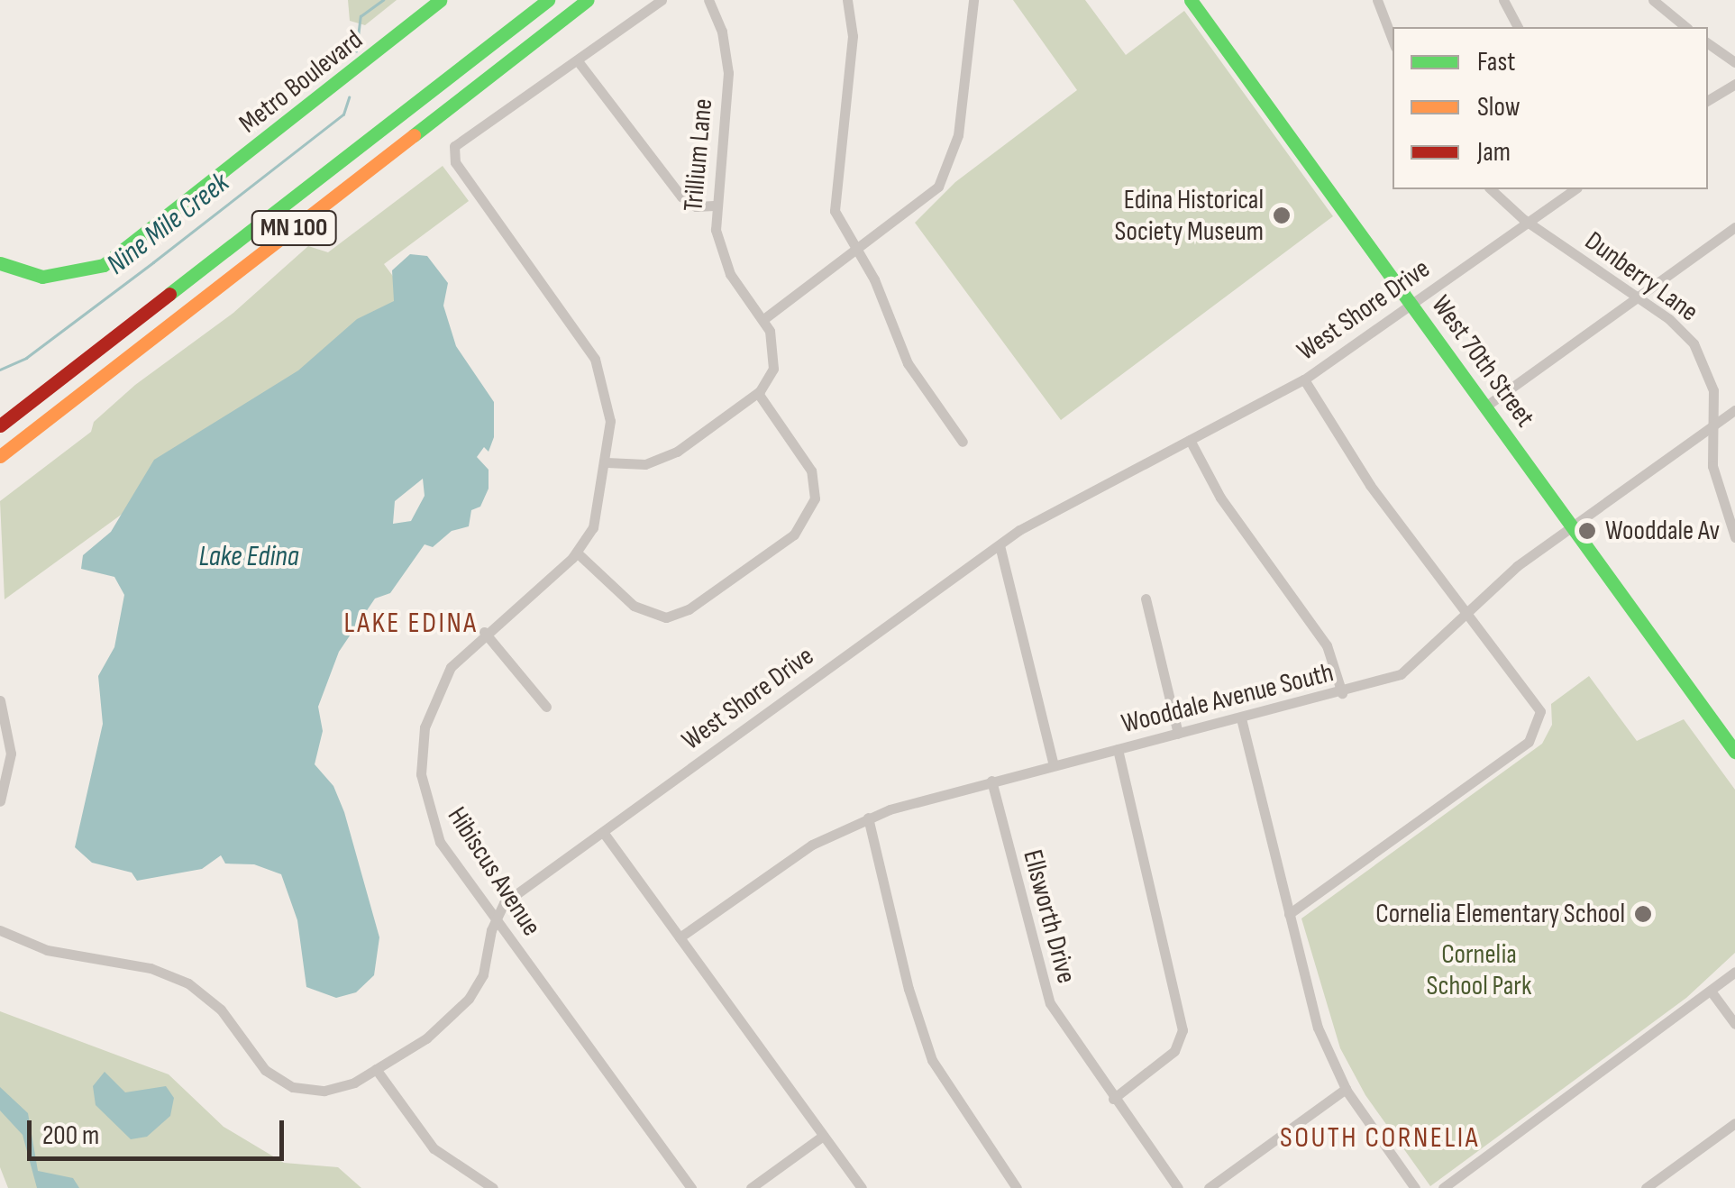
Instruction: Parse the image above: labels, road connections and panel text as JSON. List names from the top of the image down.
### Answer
{
  "streets": {
    "main road": ["Metro Boulevard", "MN 100", "West 70th Street"],
    "street": [
      "Trillium Lane",
      "Dunberry Lane",
      "West Shore Drive",
      "Wooddale Avenue South",
      "Hibiscus Avenue",
      "Ellsworth Drive"
    ]
  },
  "crossings": [
    ["Dunberry Lane", "West Shore Drive"],
    ["Dunberry Lane", "Wooddale Avenue South"],
    ["West Shore Drive", "West 70th Street"],
    ["West Shore Drive", "Hibiscus Avenue"],
    ["West 70th Street", "Wooddale Avenue South"],
    ["Wooddale Avenue South", "Ellsworth Drive"]
  ],
  "districts": ["LAKE EDINA", "SOUTH CORNELIA"],
  "water": ["Nine Mile Creek", "Lake Edina"],
  "parks": ["Cornelia School Park"],
  "places": ["Edina Historical Society Museum", "Wooddale Av", "Cornelia Elementary School"],
  "legend": ["Fast", "Slow", "Jam"],
  "scale_bar": "200 m"
}
